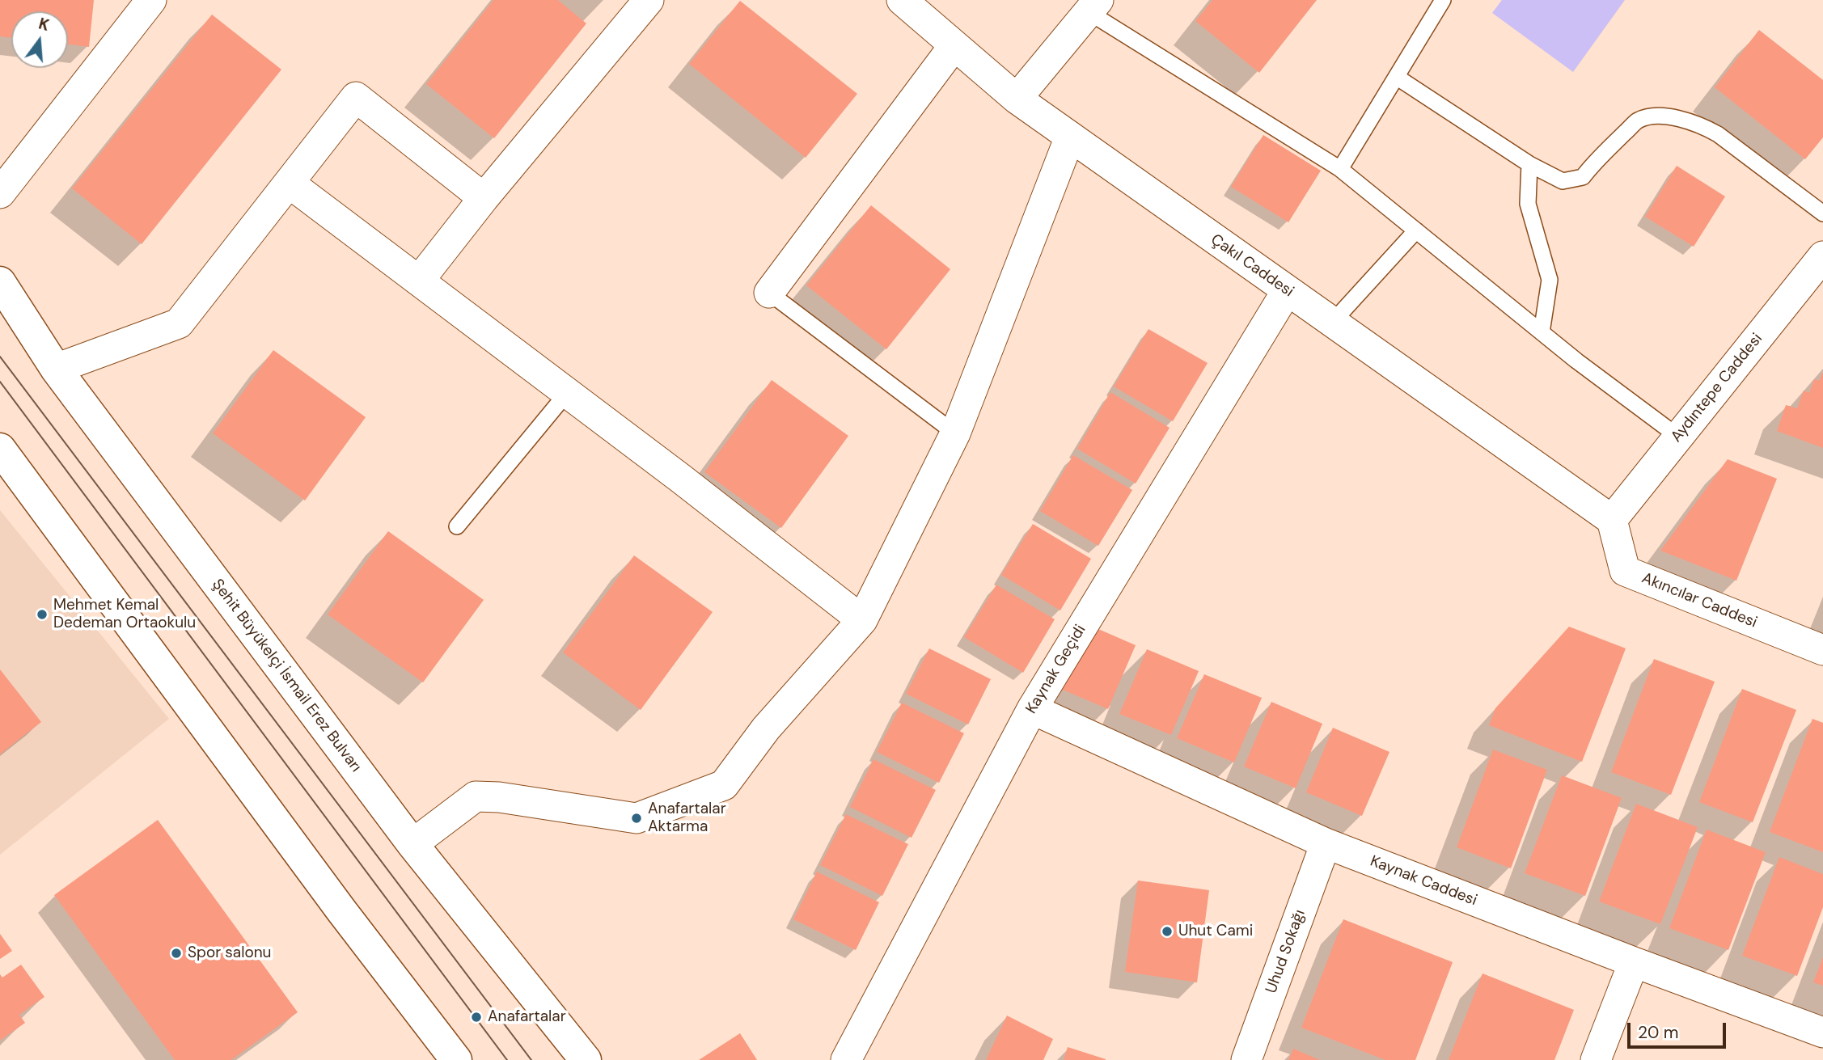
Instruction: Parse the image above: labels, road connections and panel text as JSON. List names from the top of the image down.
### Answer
{
  "streets": {
    "main road": ["Şehit Büyükelçi İsmail Erez Bulvarı"],
    "street": [
      "Çakıl Caddesi",
      "Aydıntepe Caddesi",
      "Akıncılar Caddesi",
      "Kaynak Geçidi",
      "Kaynak Caddesi",
      "Uhud Sokağı"
    ]
  },
  "crossings": [
    ["Çakıl Caddesi", "Aydıntepe Caddesi"],
    ["Çakıl Caddesi", "Akıncılar Caddesi"],
    ["Çakıl Caddesi", "Kaynak Geçidi"],
    ["Aydıntepe Caddesi", "Akıncılar Caddesi"],
    ["Kaynak Geçidi", "Kaynak Caddesi"],
    ["Kaynak Caddesi", "Uhud Sokağı"]
  ],
  "places": [
    "Mehmet Kemal Dedeman Ortaokulu",
    "Anafartalar Aktarma",
    "Uhut Cami",
    "Spor salonu",
    "Anafartalar"
  ],
  "scale_bar": "20 m",
  "north": "top"
}
